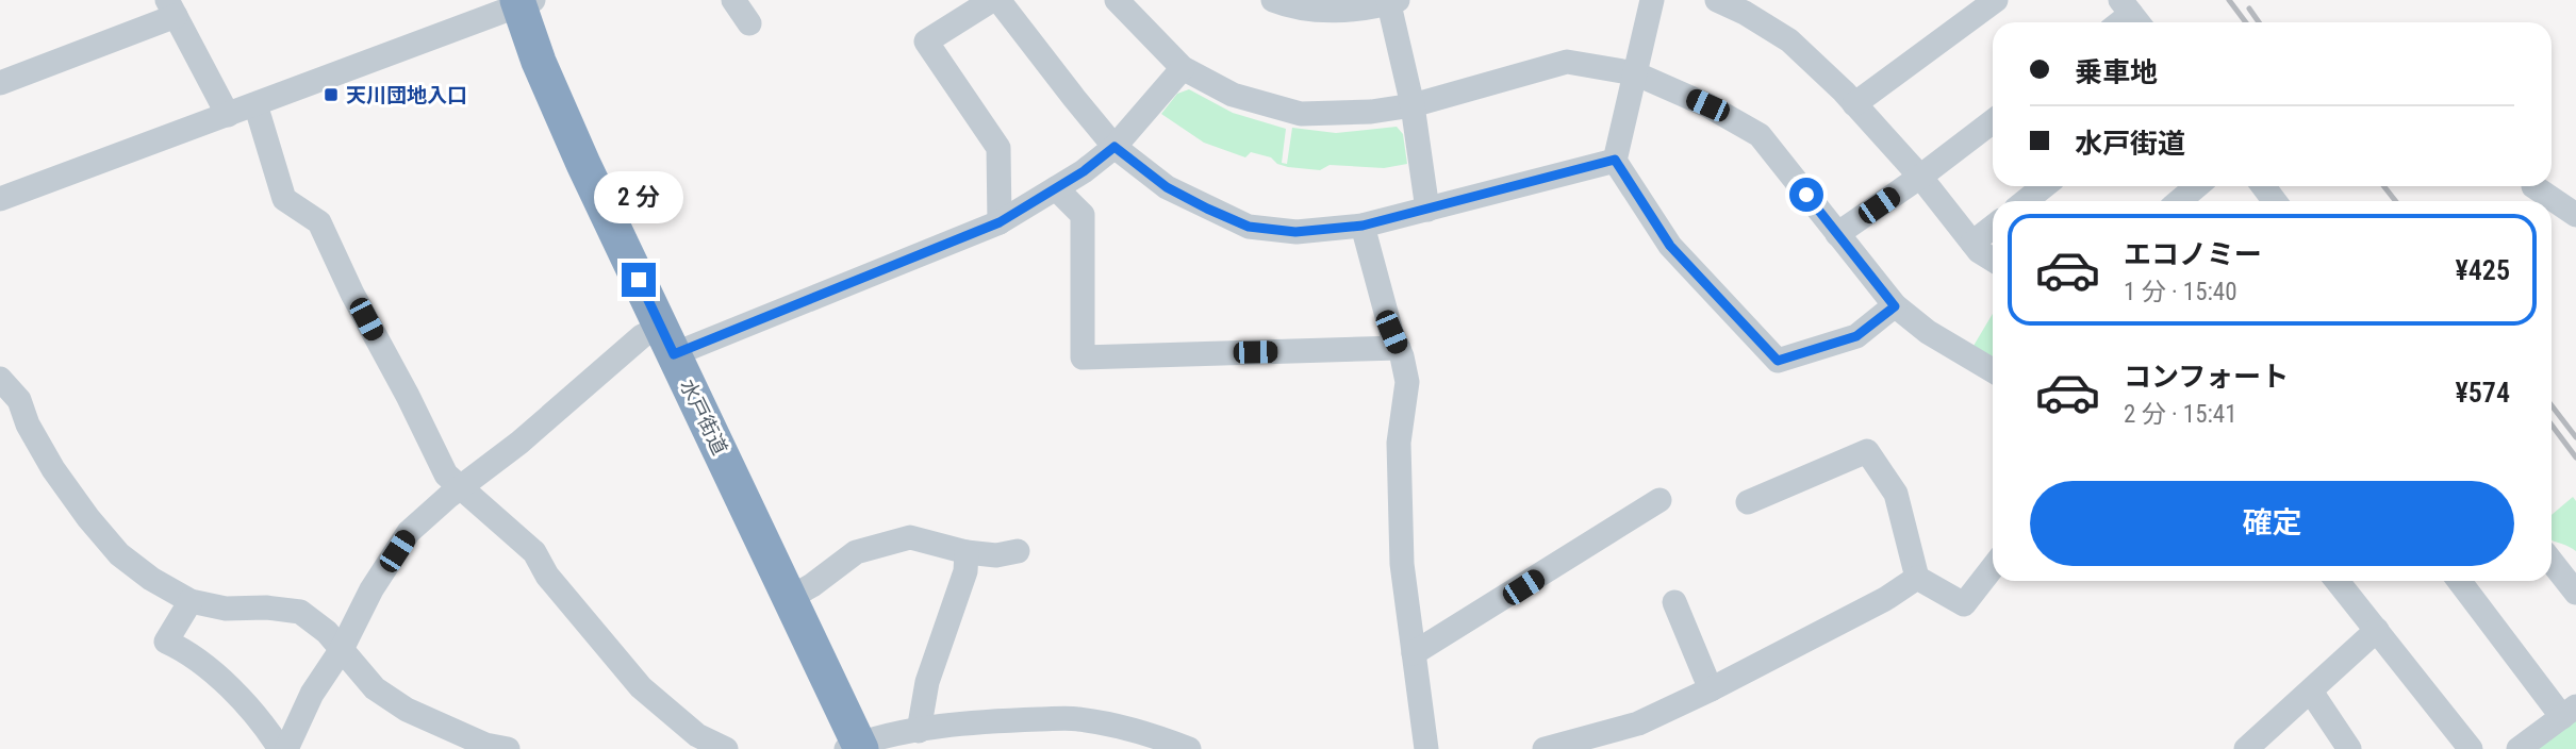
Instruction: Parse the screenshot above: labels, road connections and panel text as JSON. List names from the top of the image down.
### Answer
{
  "streets": {
    "highway": ["水戸街道"]
  },
  "places": {
    "transit": ["天川団地入口"]
  },
  "page": {
    "banner": ["乗車地", "水戸街道"],
    "bubble": "2 分",
    "list": [
      {
        "name": "エコノミー",
        "note": "1 分 · 15:40",
        "value": "¥425"
      },
      {
        "name": "コンフォート",
        "note": "2 分 · 15:41",
        "value": "¥574"
      }
    ],
    "buttons": "確定"
  }
}
